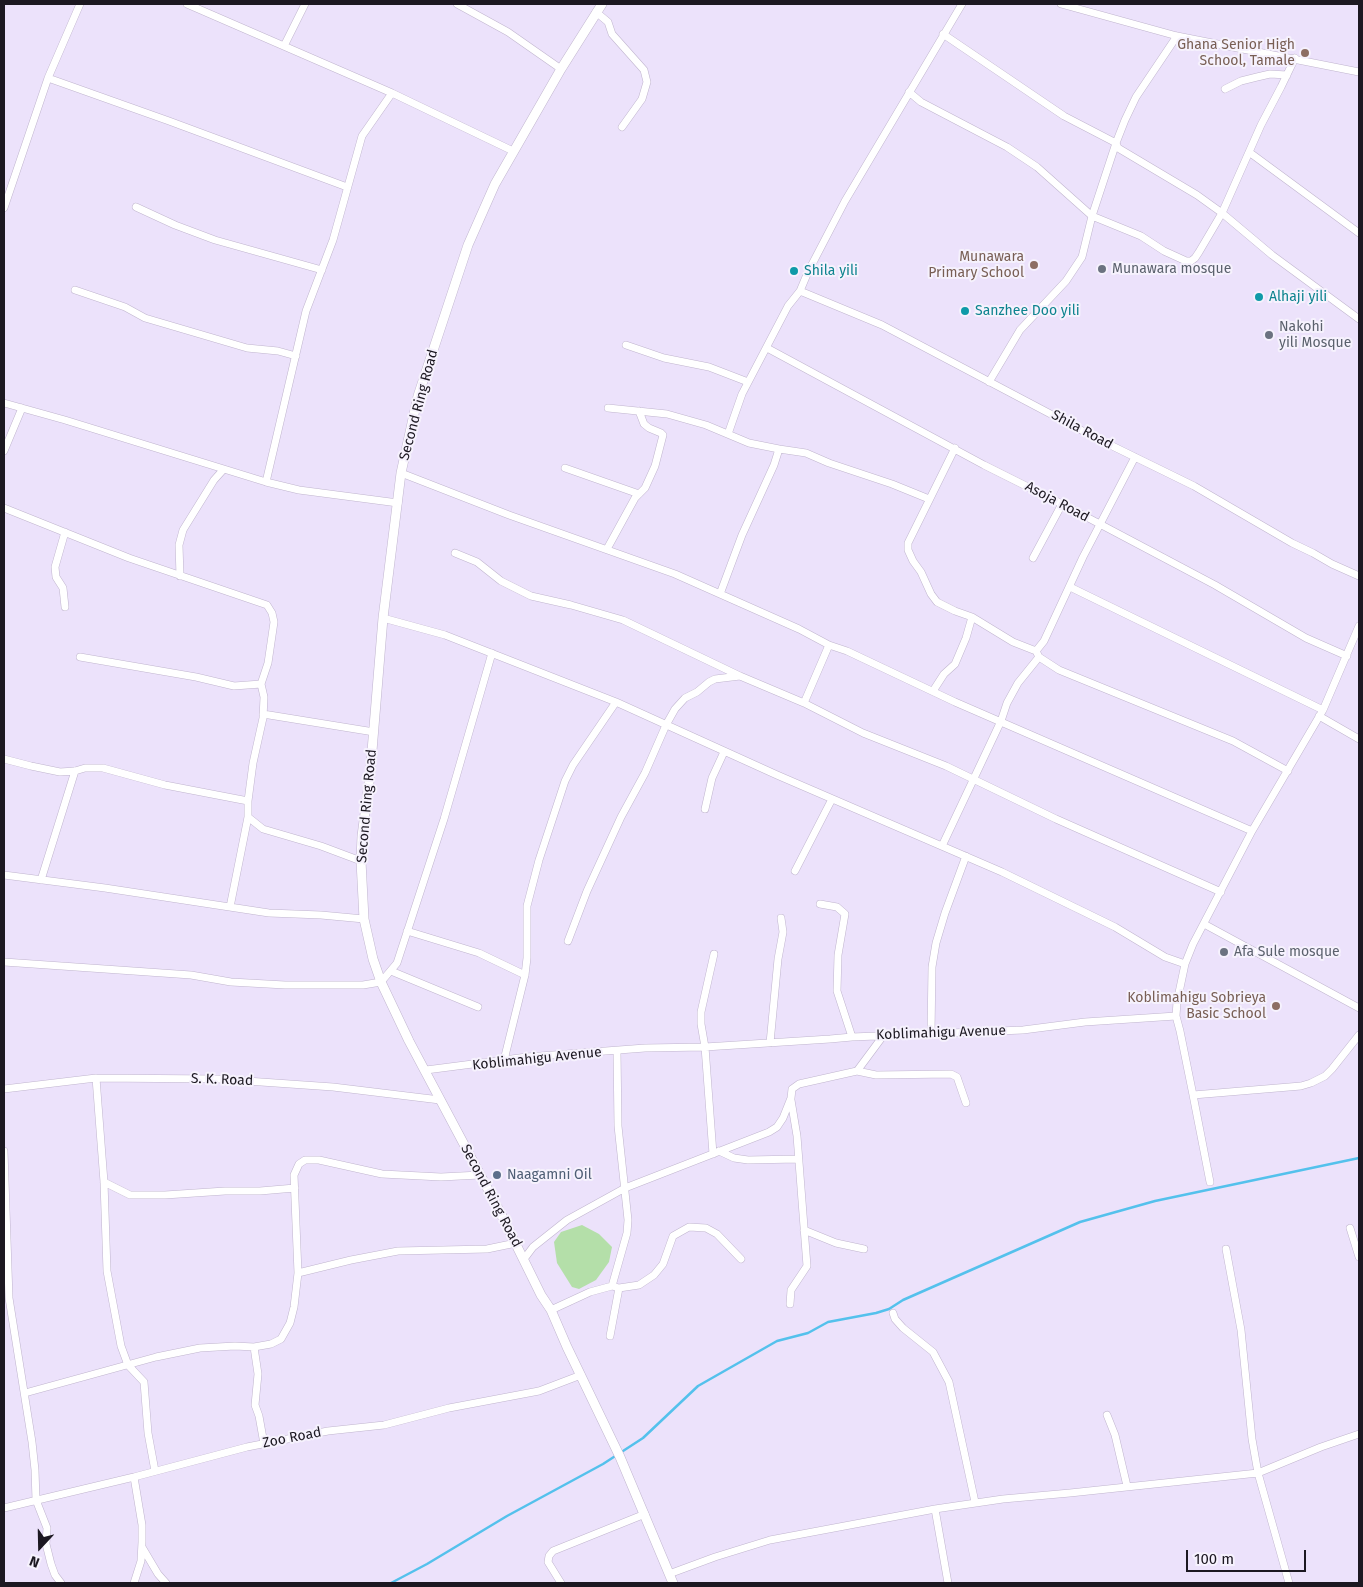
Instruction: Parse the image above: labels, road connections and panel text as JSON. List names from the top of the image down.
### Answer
{
  "streets": {
    "street": [
      "Second Ring Road",
      "Shila Road",
      "Asoja Road",
      "Koblimahigu Avenue",
      "S. K. Road",
      "Zoo Road"
    ]
  },
  "crossings": [
    ["Second Ring Road", "Koblimahigu Avenue"],
    ["Second Ring Road", "S. K. Road"],
    ["Second Ring Road", "Zoo Road"]
  ],
  "places": [
    "Ghana Senior High School, Tamale",
    "Munawara Primary School",
    "Munawara mosque",
    "Shila yili",
    "Alhaji yili",
    "Sanzhee Doo yili",
    "Nakohi yili Mosque",
    "Afa Sule mosque",
    "Koblimahigu Sobrieya Basic School",
    "Naagamni Oil"
  ],
  "scale_bar": "100 m",
  "north": "bottom"
}
